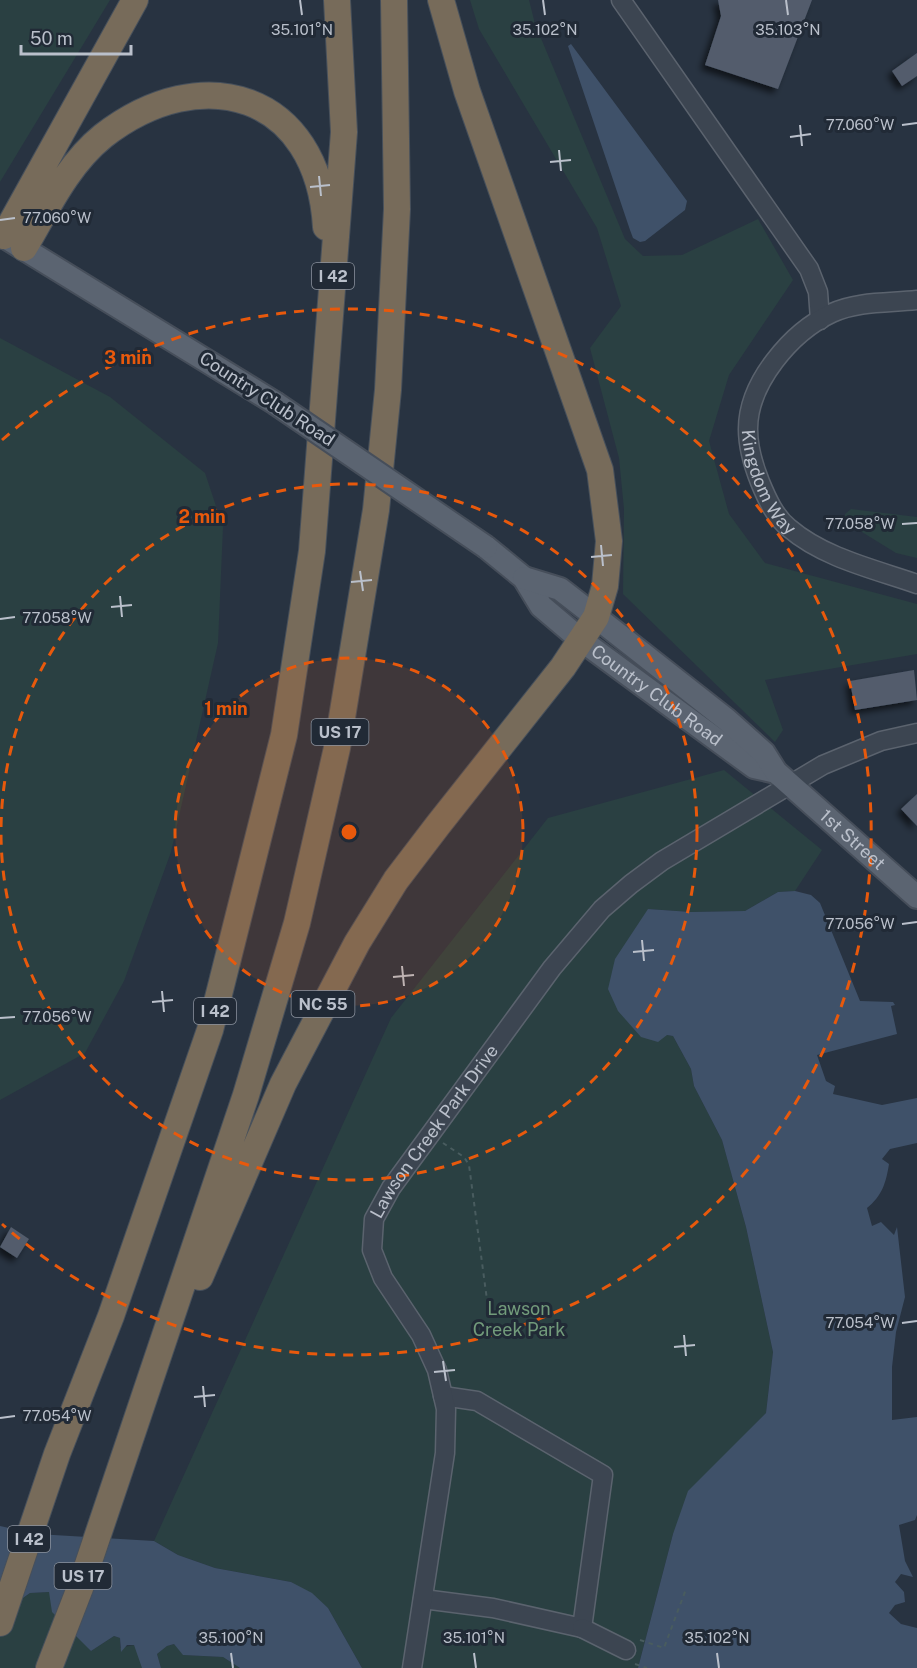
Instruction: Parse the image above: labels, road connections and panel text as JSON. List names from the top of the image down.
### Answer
{
  "streets": {
    "highway": ["I 42", "US 17", "NC 55"],
    "main road": ["Country Club Road", "1st Street"],
    "street": ["Kingdom Way", "Lawson Creek Park Drive"]
  },
  "crossings": [
    ["Country Club Road", "1st Street"],
    ["Country Club Road", "NC 55"],
    ["Country Club Road", "Lawson Creek Park Drive"],
    ["US 17", "NC 55"],
    ["1st Street", "Lawson Creek Park Drive"]
  ],
  "parks": ["Lawson Creek Park"],
  "scale_bar": "50 m",
  "coordinates": [
    "35.101°N",
    "35.102°N",
    "35.103°N",
    "77.060°W",
    "77.058°W",
    "77.056°W",
    "77.054°W",
    "35.100°N"
  ],
  "rings": ["3 min", "2 min", "1 min"]
}
